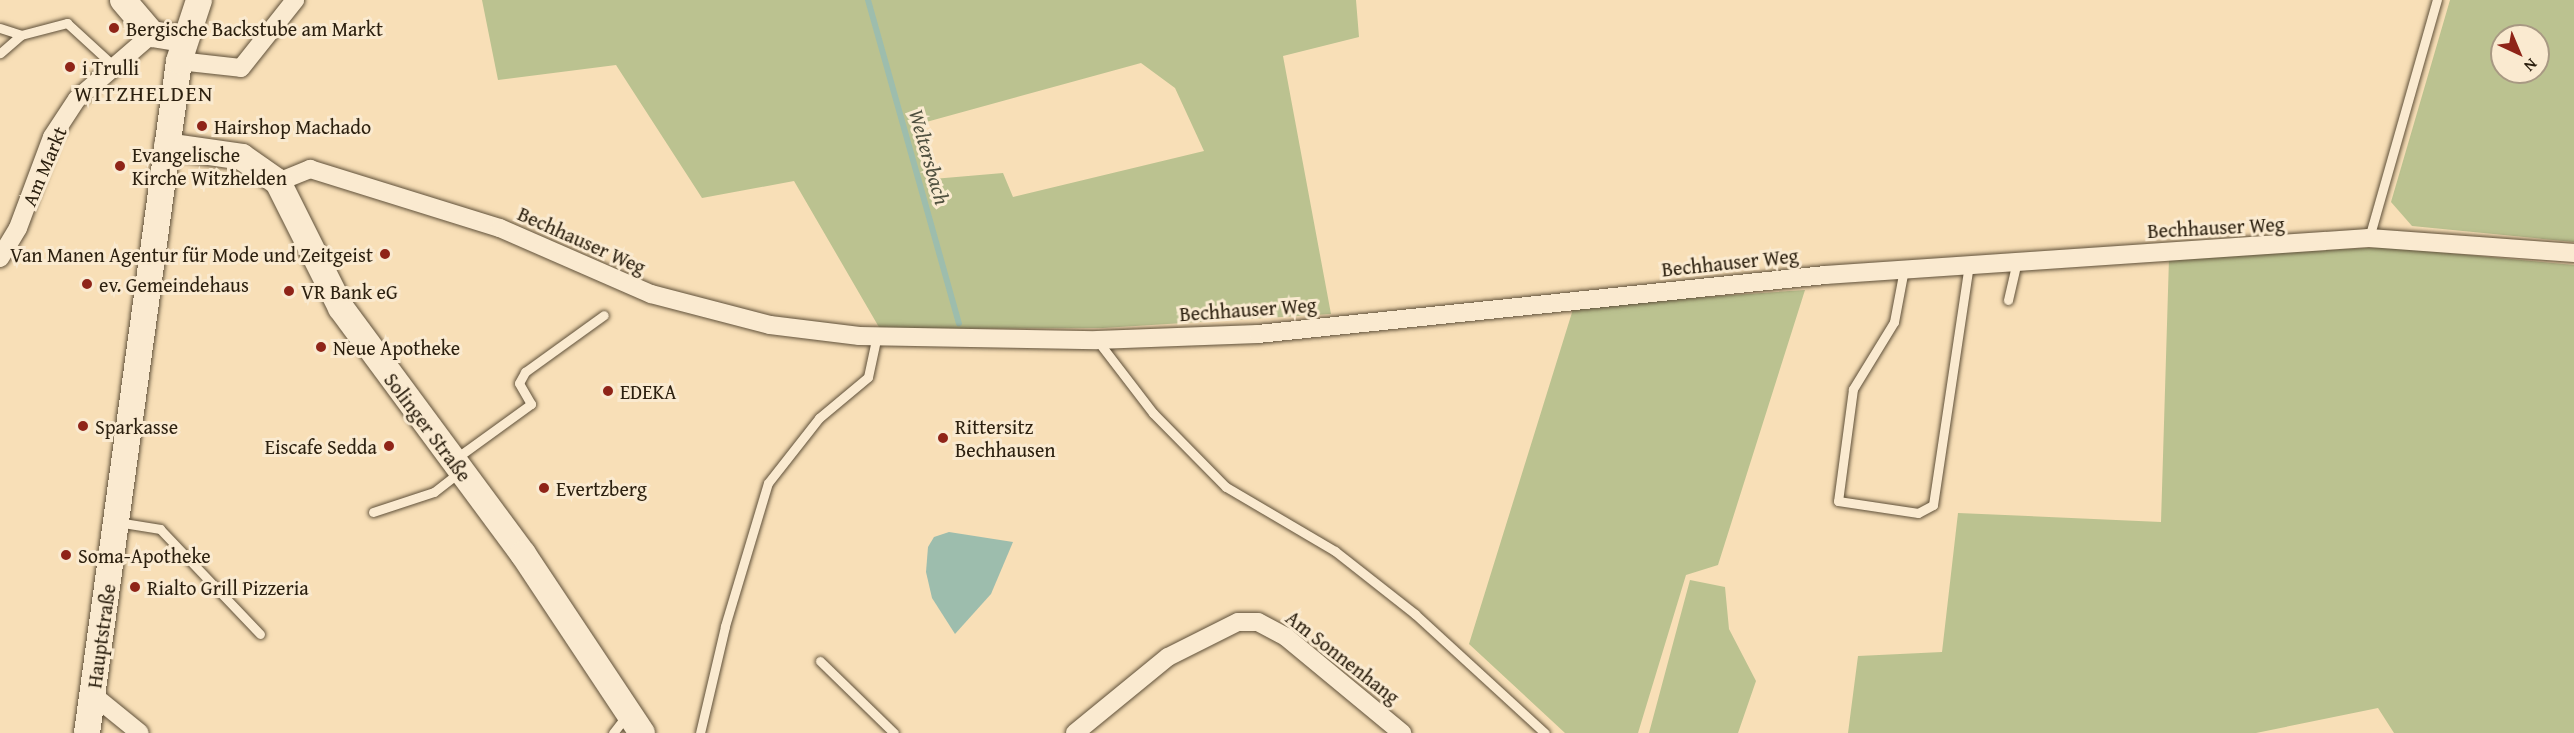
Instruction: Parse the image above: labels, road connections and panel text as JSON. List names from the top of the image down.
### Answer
{
  "streets": {
    "main road": ["Solinger Straße", "Hauptstraße"],
    "street": ["Am Markt", "Bechhauser Weg", "Am Sonnenhang"]
  },
  "crossings": [
    ["Bechhauser Weg", "Solinger Straße"],
    ["Solinger Straße", "Hauptstraße"]
  ],
  "districts": ["WITZHELDEN"],
  "water": ["Weltersbach"],
  "places": [
    "Bergische Backstube am Markt",
    "i Trulli",
    "Hairshop Machado",
    "Evangelische Kirche Witzhelden",
    "Van Manen Agentur für Mode und Zeitgeist",
    "ev. Gemeindehaus",
    "VR Bank eG",
    "Neue Apotheke",
    "EDEKA",
    "Sparkasse",
    "Rittersitz Bechhausen",
    "Eiscafe Sedda",
    "Evertzberg",
    "Soma-Apotheke",
    "Rialto Grill Pizzeria"
  ],
  "north": "bottom right"
}
